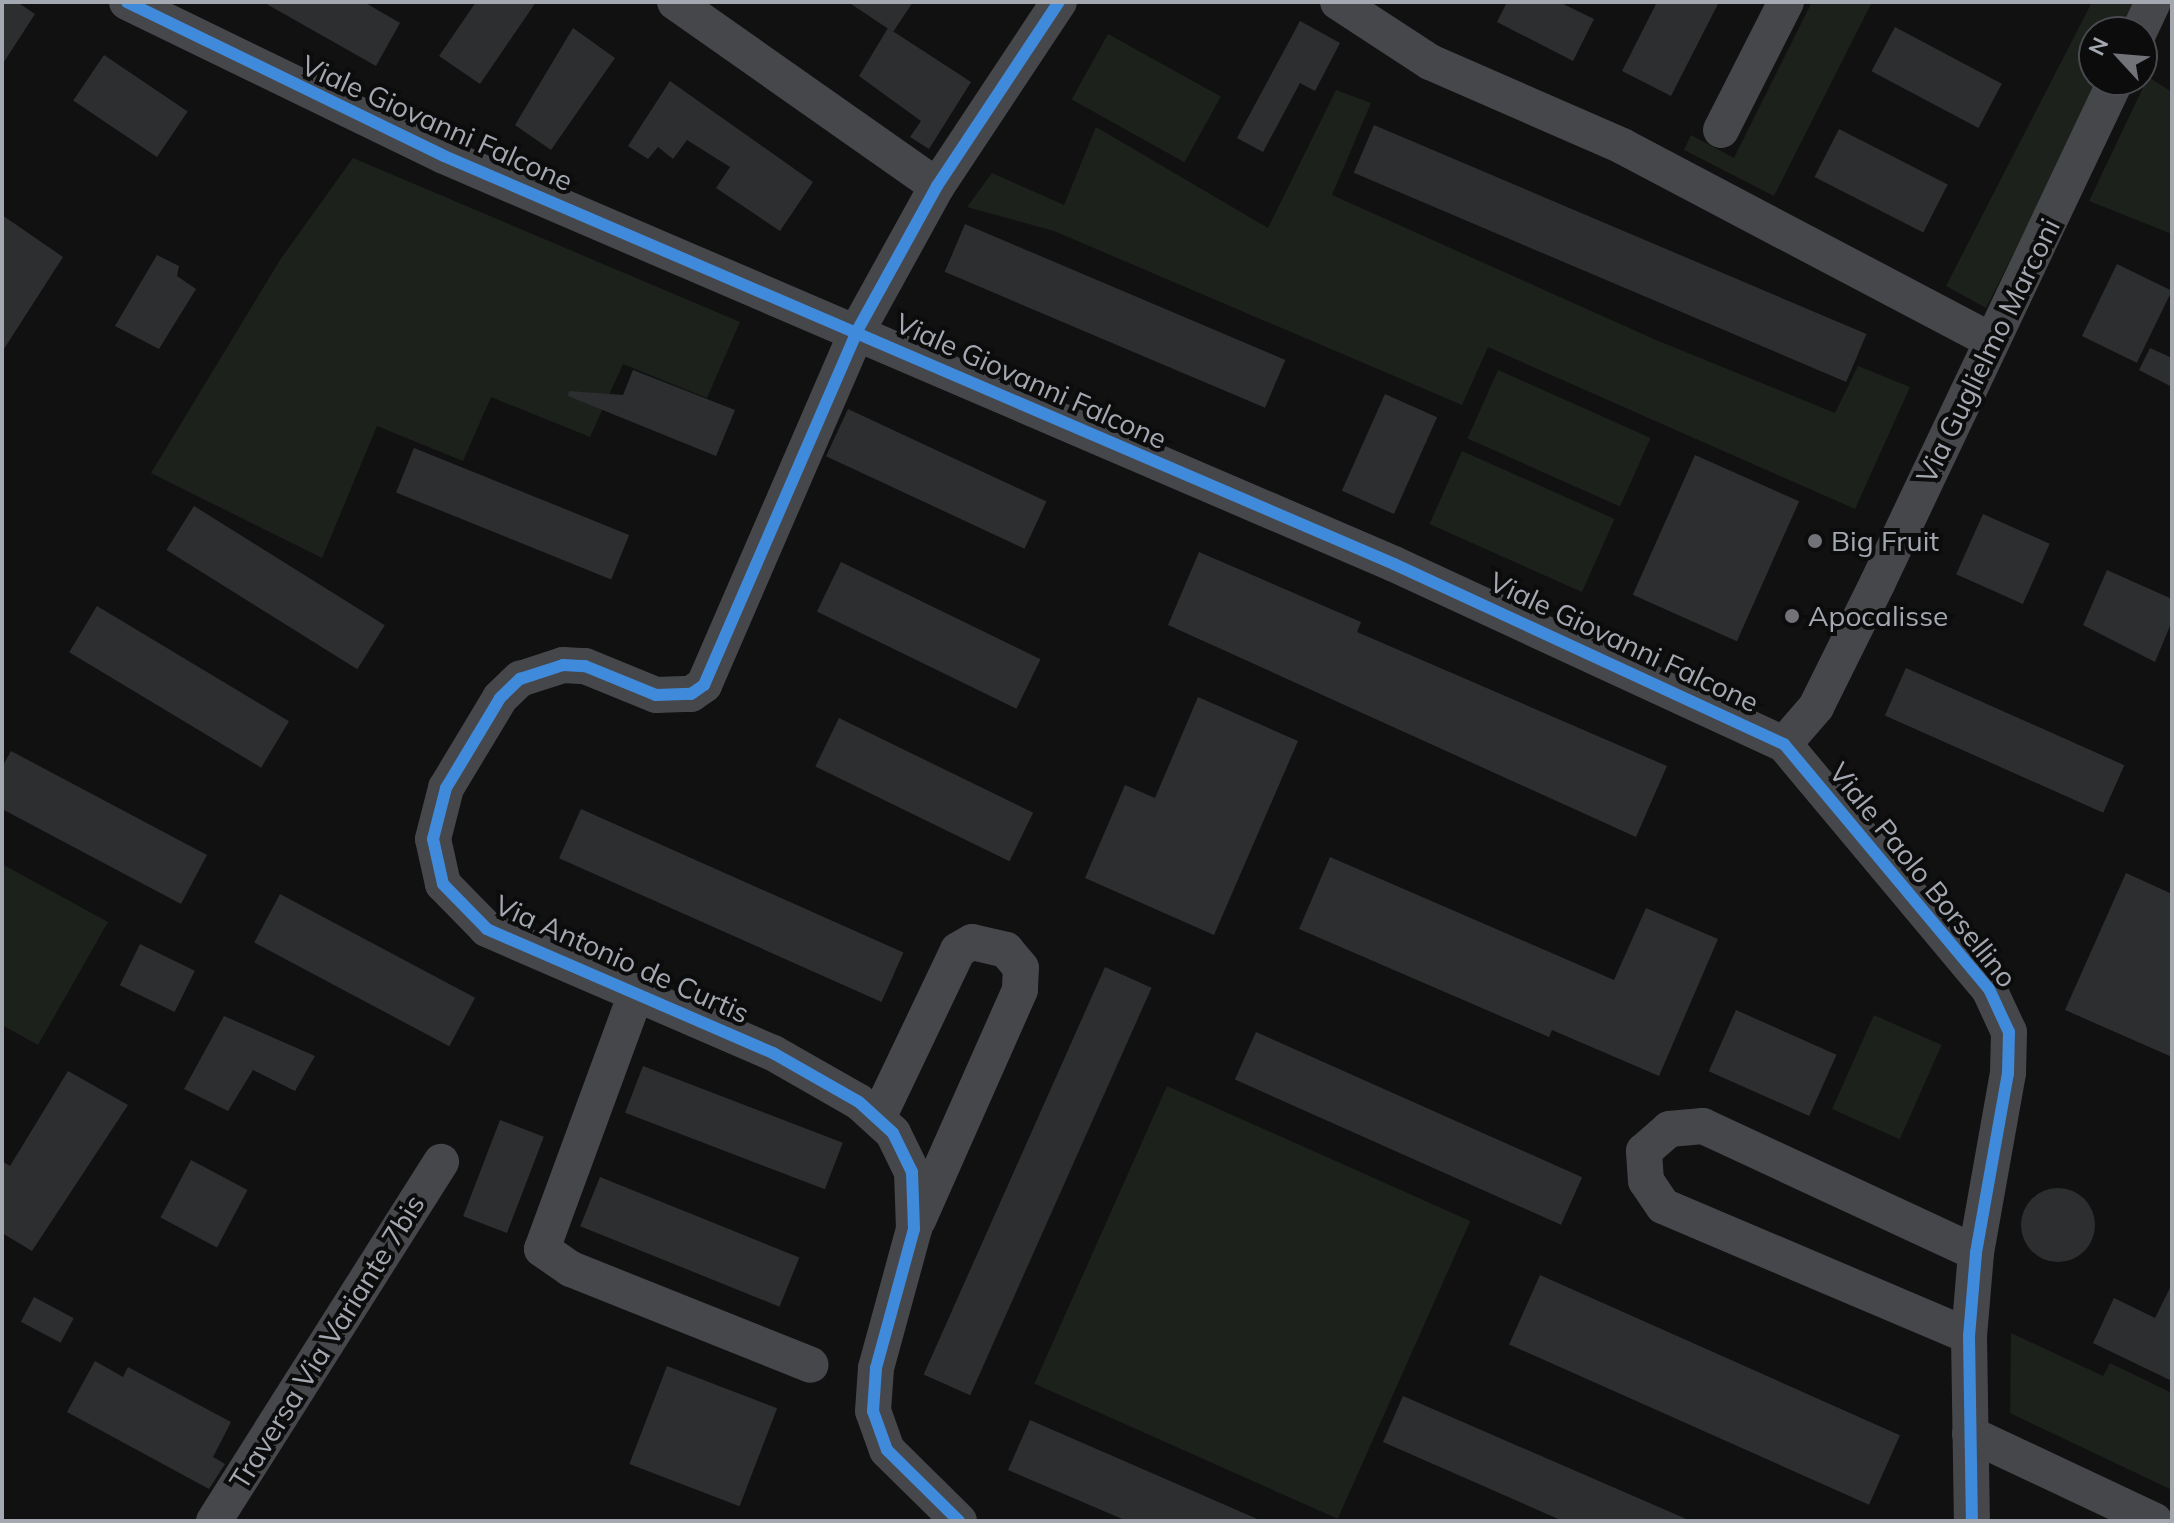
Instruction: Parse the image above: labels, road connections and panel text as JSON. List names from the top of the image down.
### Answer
{
  "streets": {
    "street": [
      "Viale Giovanni Falcone",
      "Via Guglielmo Marconi",
      "Viale Paolo Borsellino",
      "Via Antonio de Curtis",
      "Traversa Via Variante 7bis"
    ]
  },
  "crossings": [
    ["Viale Giovanni Falcone", "Via Guglielmo Marconi"],
    ["Viale Giovanni Falcone", "Viale Paolo Borsellino"],
    ["Viale Giovanni Falcone", "Via Antonio de Curtis"],
    ["Via Guglielmo Marconi", "Viale Paolo Borsellino"]
  ],
  "places": ["Big Fruit", "Apocalisse"],
  "north": "top left"
}
